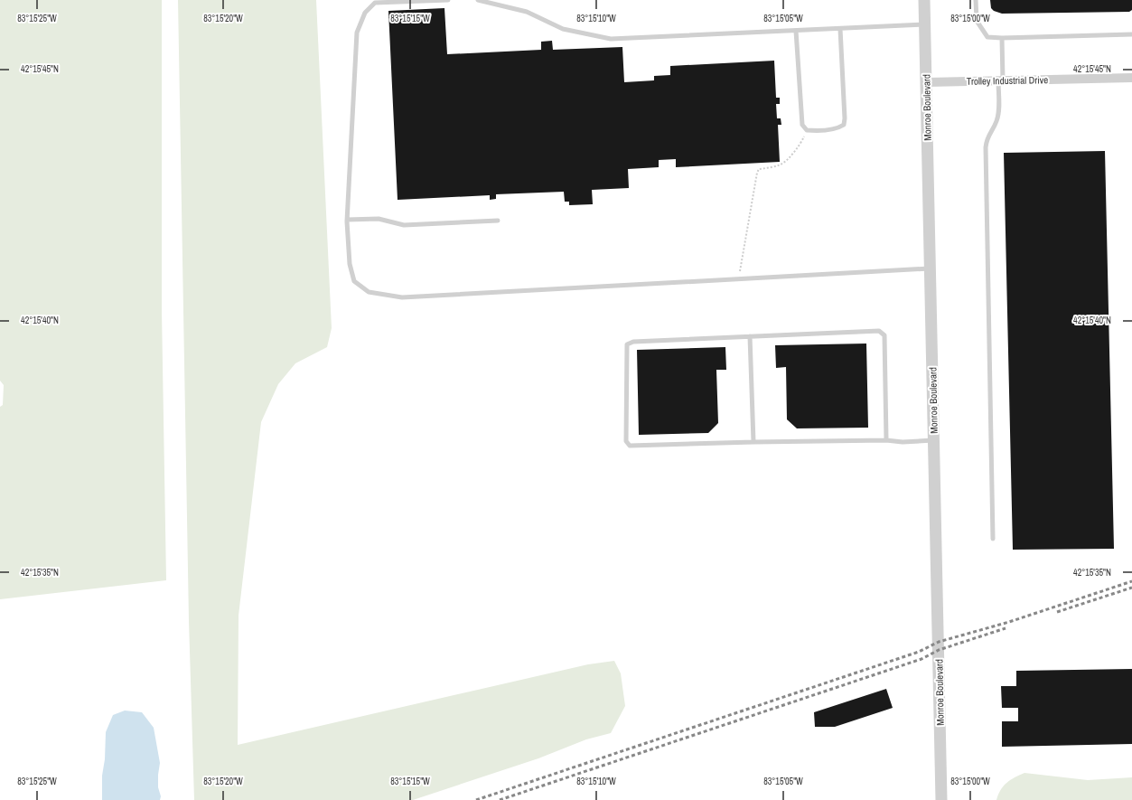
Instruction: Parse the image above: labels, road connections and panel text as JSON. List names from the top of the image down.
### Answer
{
  "streets": {
    "street": ["Trolley Industrial Drive", "Monroe Boulevard"]
  },
  "crossings": [
    ["Trolley Industrial Drive", "Monroe Boulevard"]
  ],
  "coordinates": [
    "83°15'25\"W",
    "83°15'20\"W",
    "83°15'15\"W",
    "83°15'10\"W",
    "83°15'05\"W",
    "83°15'00\"W",
    "42°15'45\"N",
    "42°15'40\"N",
    "42°15'35\"N"
  ]
}
